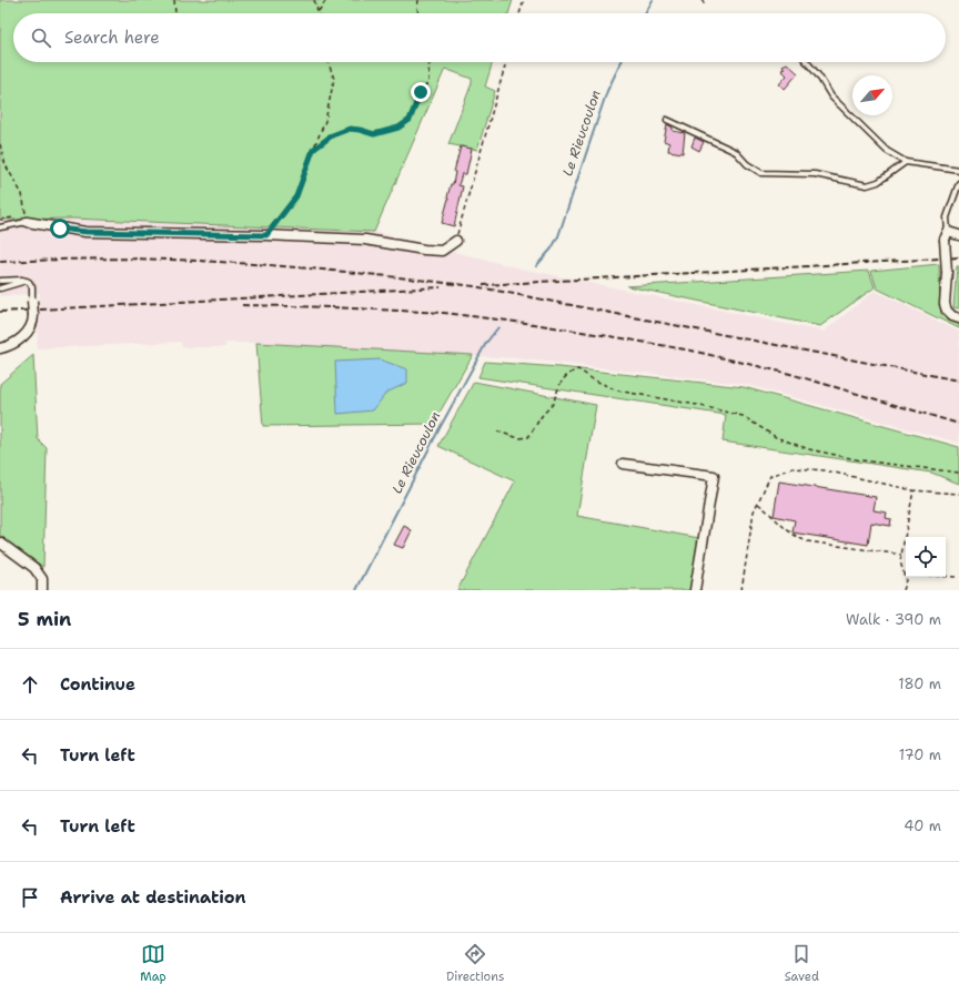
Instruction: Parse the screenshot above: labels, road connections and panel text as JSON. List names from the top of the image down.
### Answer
{
  "water": ["Le Rieucoulon"],
  "north": "top right",
  "page": {
    "search": "Search here",
    "heading": ["5 min", "Walk · 390 m"],
    "list": [
      ["Continue", "180 m"],
      ["Turn left", "170 m"],
      ["Turn left", "40 m"],
      "Arrive at destination"
    ],
    "nav": ["Map", "Directions", "Saved"]
  }
}
